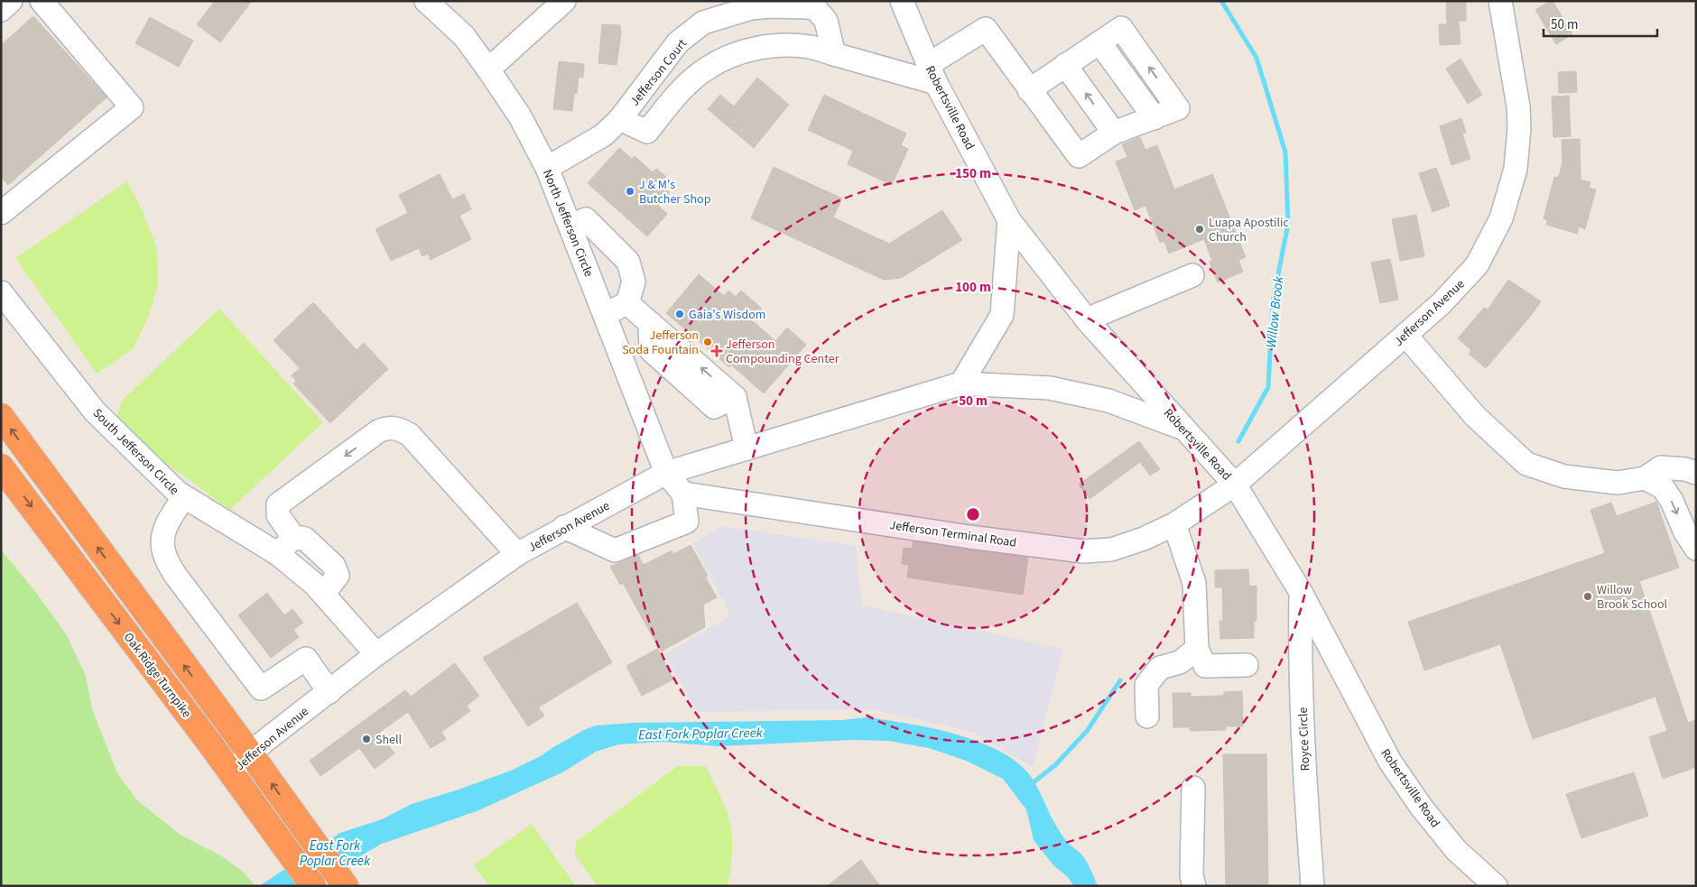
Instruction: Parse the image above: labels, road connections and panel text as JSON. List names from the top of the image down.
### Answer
{
  "streets": {
    "highway": ["Oak Ridge Turnpike"],
    "street": [
      "Jefferson Court",
      "Robertsville Road",
      "North Jefferson Circle",
      "Jefferson Avenue",
      "South Jefferson Circle",
      "Jefferson Terminal Road",
      "Royce Circle"
    ]
  },
  "crossings": [
    ["Jefferson Court", "North Jefferson Circle"],
    ["Robertsville Road", "Jefferson Avenue"],
    ["Robertsville Road", "Jefferson Terminal Road"],
    ["Robertsville Road", "Royce Circle"],
    ["North Jefferson Circle", "Jefferson Avenue"],
    ["Jefferson Avenue", "South Jefferson Circle"],
    ["Jefferson Avenue", "Jefferson Terminal Road"],
    ["Jefferson Avenue", "Oak Ridge Turnpike"]
  ],
  "water": ["Willow Brook", "East Fork Poplar Creek"],
  "places": {
    "other": [
      "J & M's Butcher Shop",
      "Luapa Apostilic Church",
      "Gaia's Wisdom",
      "Jefferson Soda Fountain",
      "Willow Brook School",
      "Shell"
    ],
    "health": ["Jefferson Compounding Center"]
  },
  "scale_bar": "50 m",
  "rings": ["150 m", "100 m", "50 m"]
}
